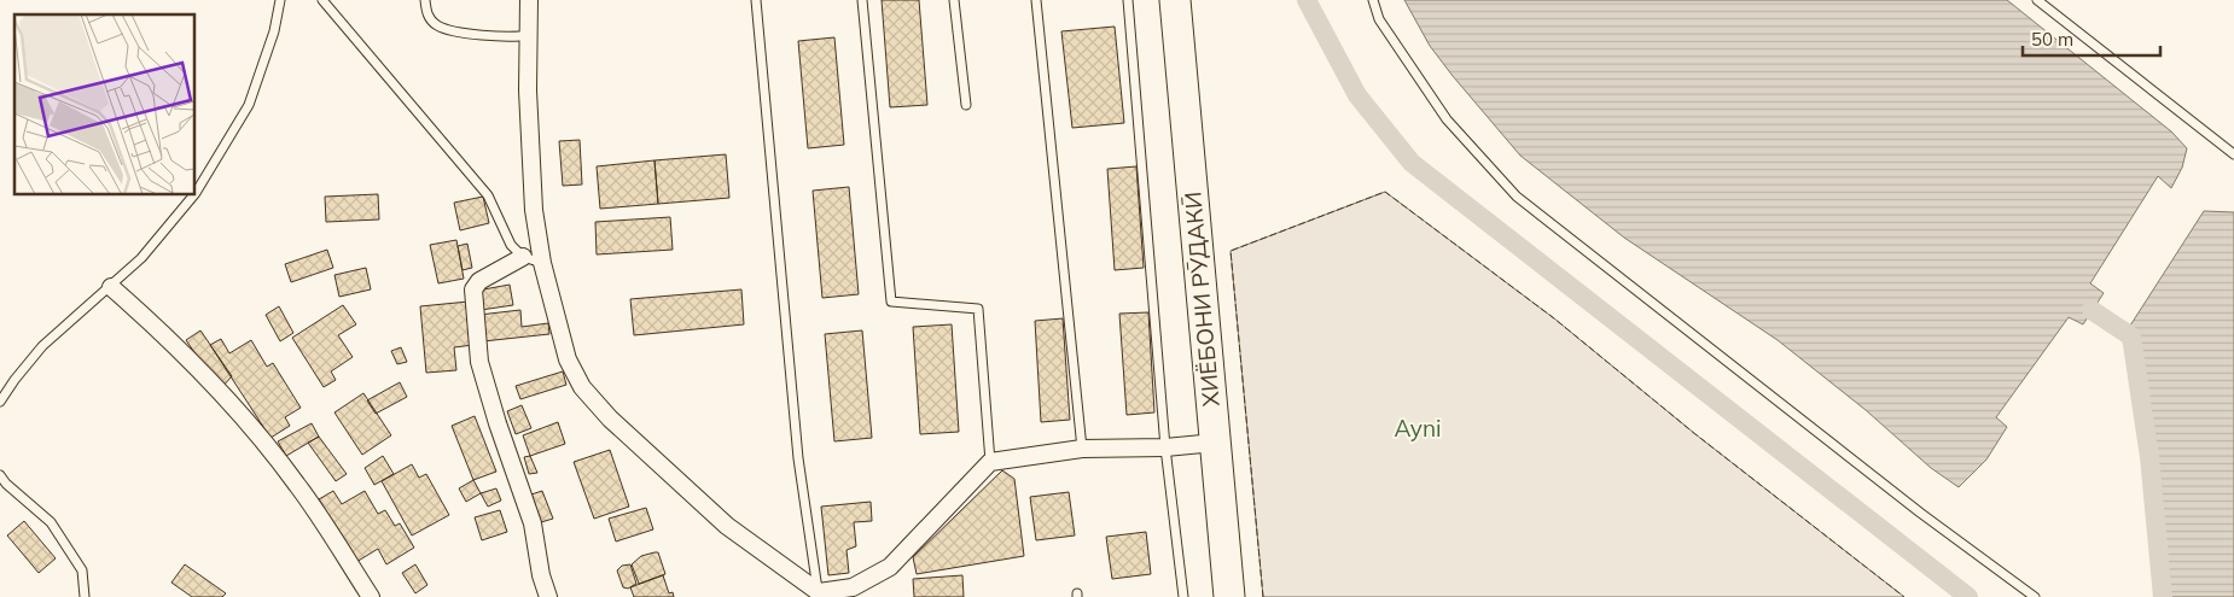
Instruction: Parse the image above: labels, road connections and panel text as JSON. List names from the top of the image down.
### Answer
{
  "streets": {
    "highway": ["ХИЁБОНИ РӮДАКӢ"]
  },
  "parks": ["Ayni"],
  "scale_bar": "50 m"
}
